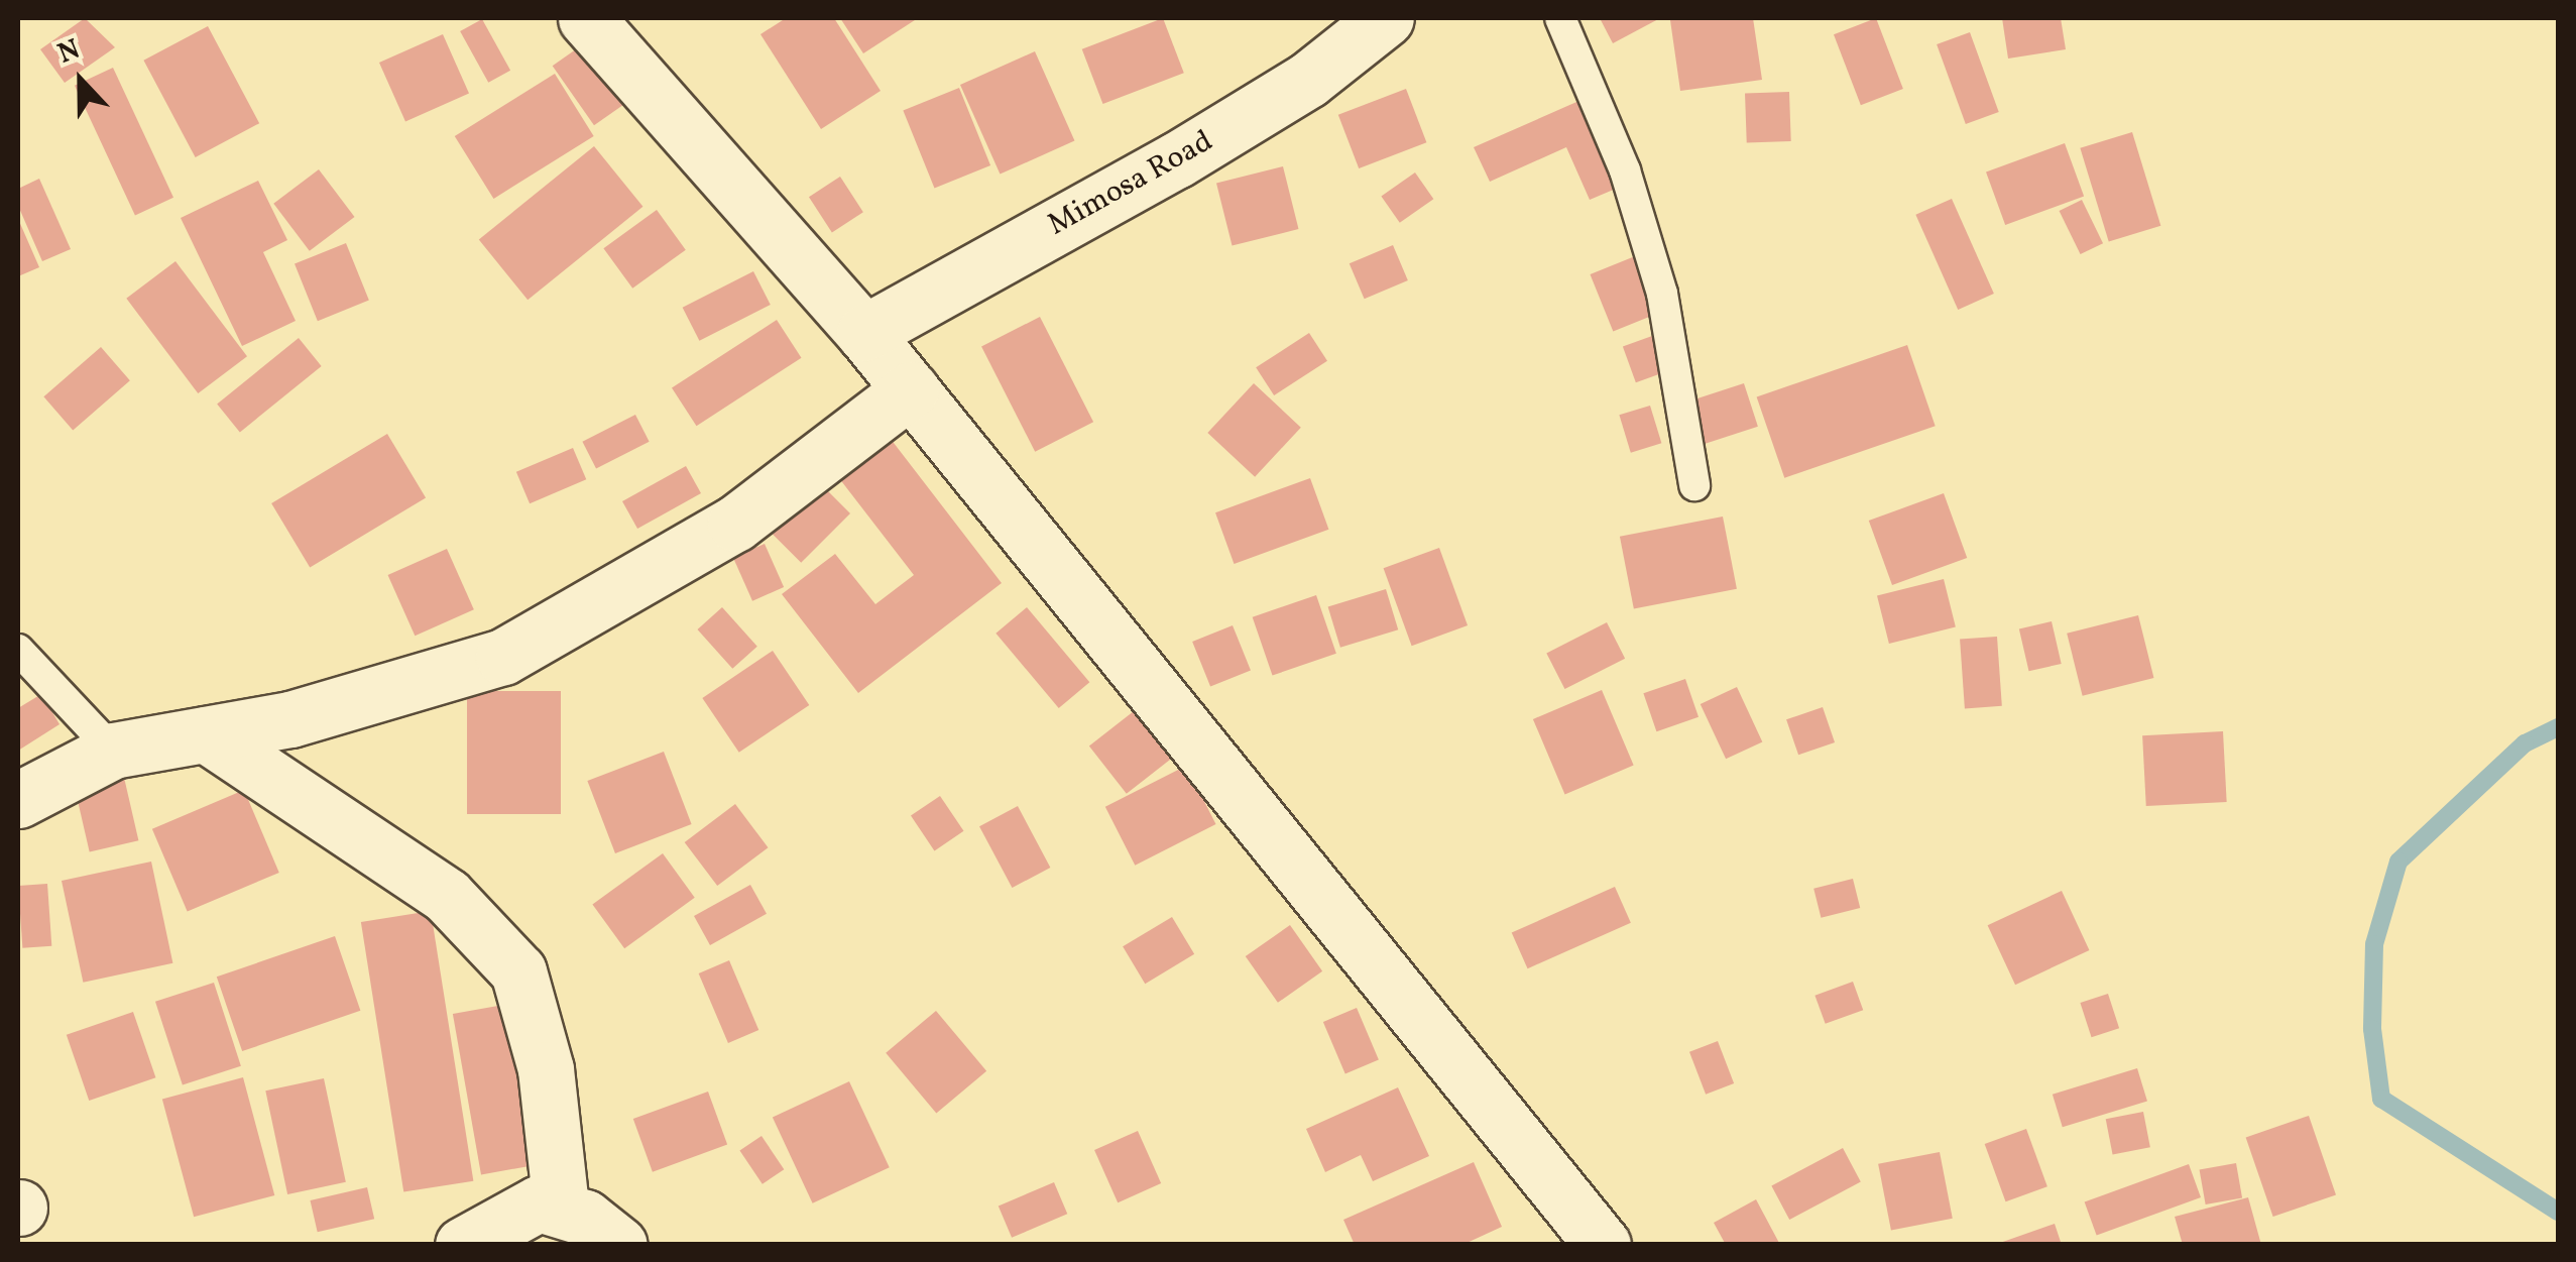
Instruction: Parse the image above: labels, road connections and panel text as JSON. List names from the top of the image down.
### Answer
{
  "streets": {
    "street": ["Mimosa Road"]
  },
  "north": "top"
}
